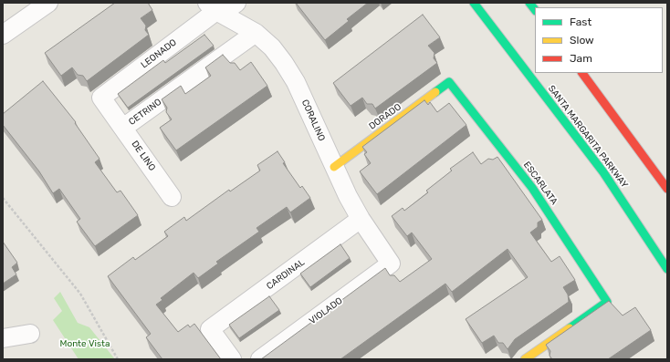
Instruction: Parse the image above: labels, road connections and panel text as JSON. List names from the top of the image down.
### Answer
{
  "streets": {
    "street": [
      "LEONADO",
      "CETRINO",
      "DORADO",
      "CORALINO",
      "SANTA MARGARITA PARKWAY",
      "DE LINO",
      "ESCARLATA",
      "CARDINAL",
      "VIOLADO"
    ]
  },
  "crossings": [
    ["LEONADO", "CORALINO"],
    ["LEONADO", "DE LINO"],
    ["CETRINO", "CORALINO"],
    ["CETRINO", "DE LINO"],
    ["DORADO", "CORALINO"],
    ["DORADO", "ESCARLATA"],
    ["CORALINO", "CARDINAL"],
    ["CORALINO", "VIOLADO"]
  ],
  "parks": ["Monte Vista"],
  "legend": ["Fast", "Slow", "Jam"]
}
